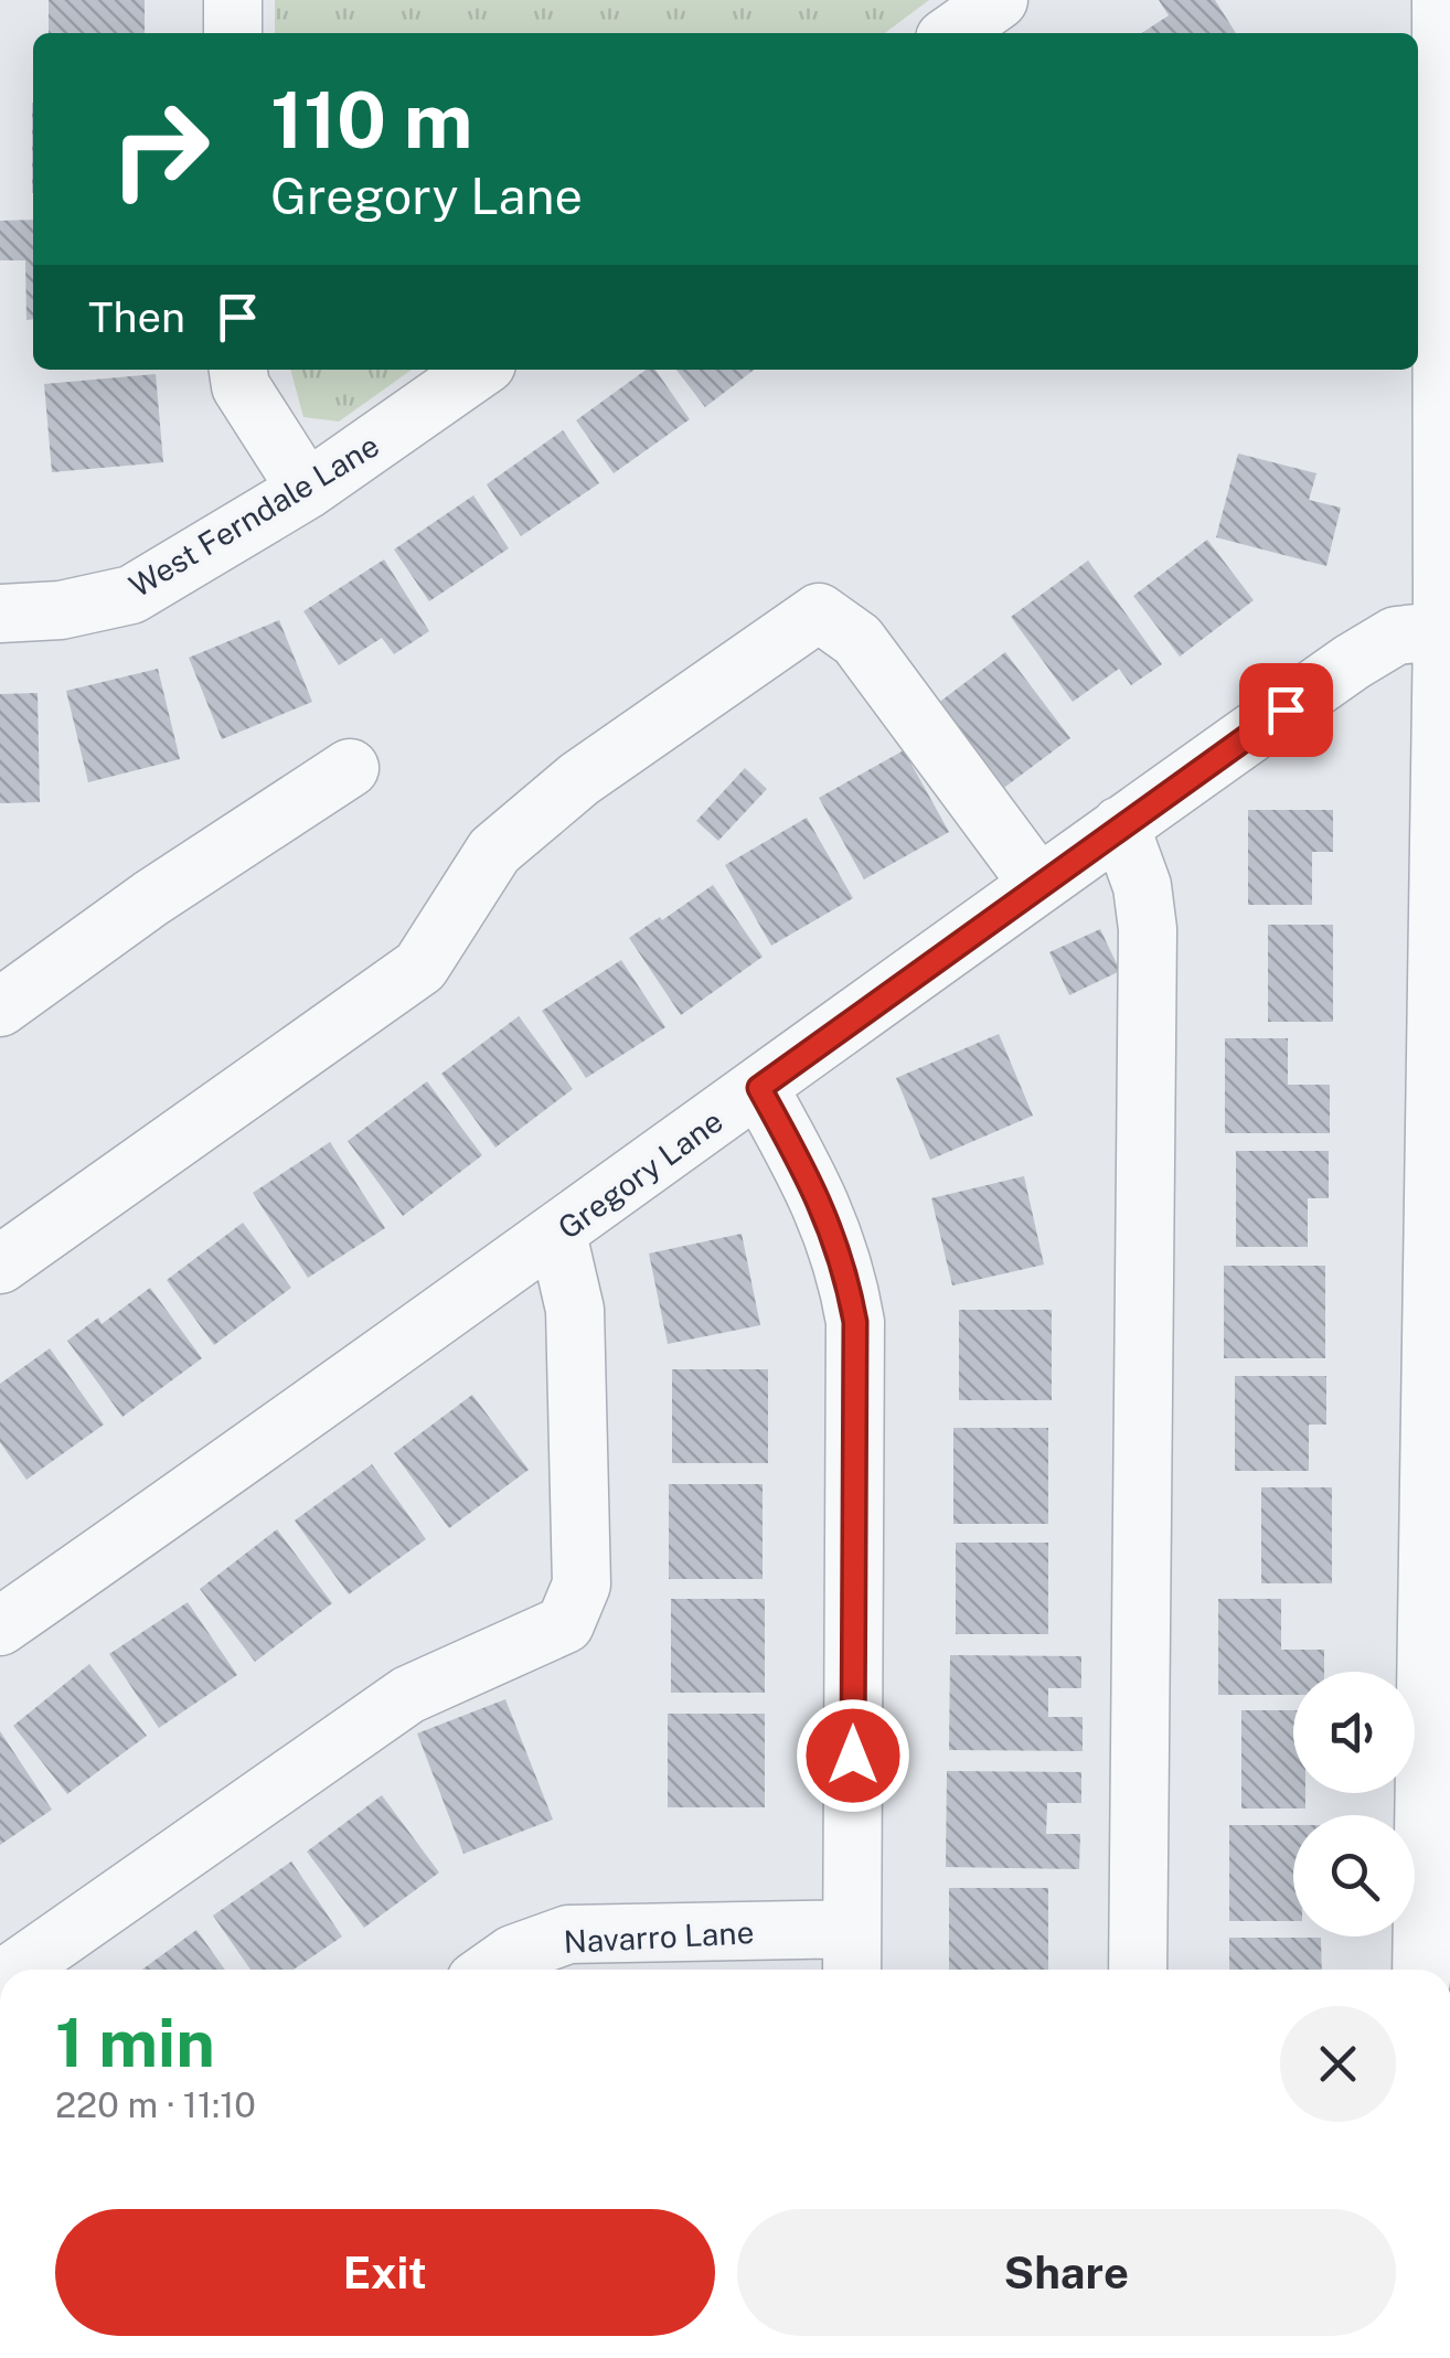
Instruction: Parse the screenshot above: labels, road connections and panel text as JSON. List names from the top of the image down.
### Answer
{
  "streets": {
    "street": ["West Ferndale Lane", "Gregory Lane", "Navarro Lane"]
  },
  "page": {
    "turn": ["110 m", "Gregory Lane"],
    "then": "Then",
    "heading": ["1 min", "220 m · 11:10"],
    "buttons": ["Exit", "Share"]
  }
}
